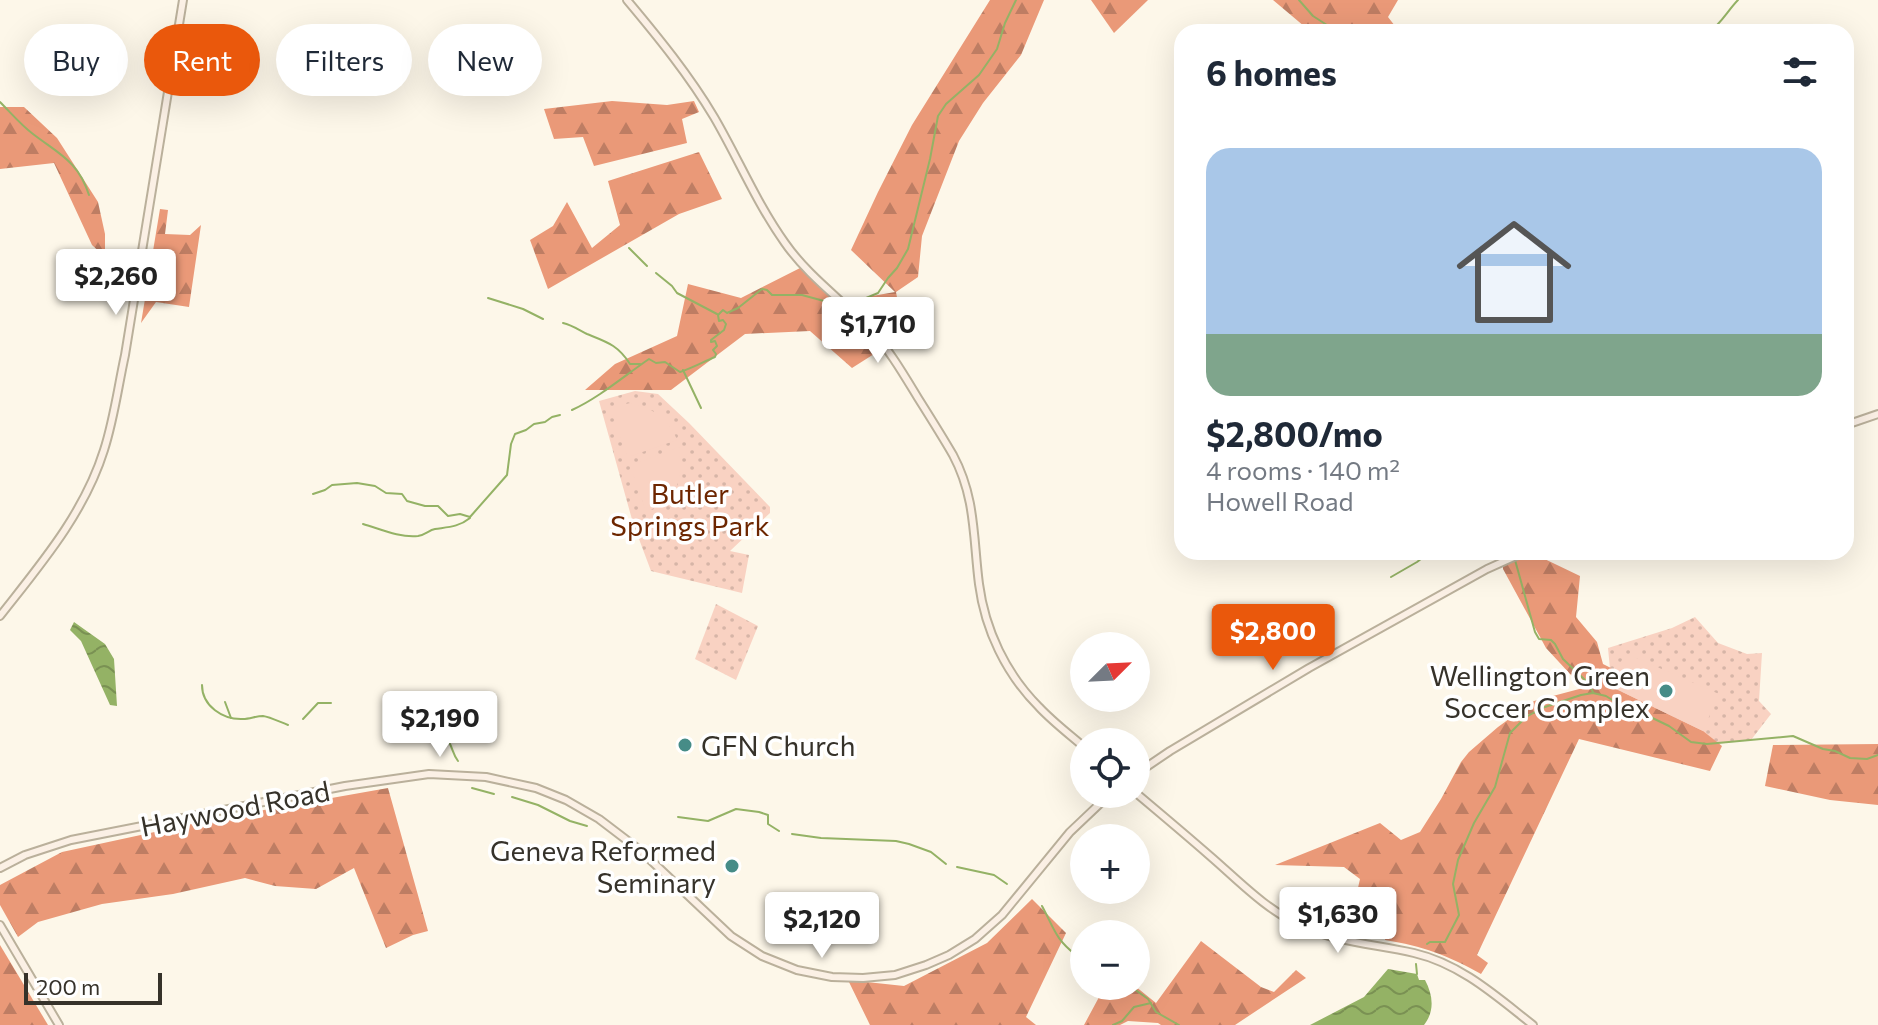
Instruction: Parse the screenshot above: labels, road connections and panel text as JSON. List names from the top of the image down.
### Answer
{
  "streets": {
    "main road": ["Haywood Road"]
  },
  "parks": ["Butler Springs Park"],
  "places": ["Wellington Green Soccer Complex", "GFN Church", "Geneva Reformed Seminary"],
  "scale_bar": "200 m",
  "north": "top right",
  "page": {
    "chip": [
      "Buy",
      "Rent",
      "Filters",
      "New"
    ],
    "heading": "6 homes",
    "list": [
      {
        "name": "$2,800/mo",
        "note": "4 rooms · 140 m² · Howell Road"
      }
    ],
    "price": [
      "$2,260",
      "$1,710",
      "$2,800",
      "$2,190",
      "$1,630",
      "$2,120"
    ],
    "map_buttons": ["+", "−"],
    "scale": "200 m"
  }
}
